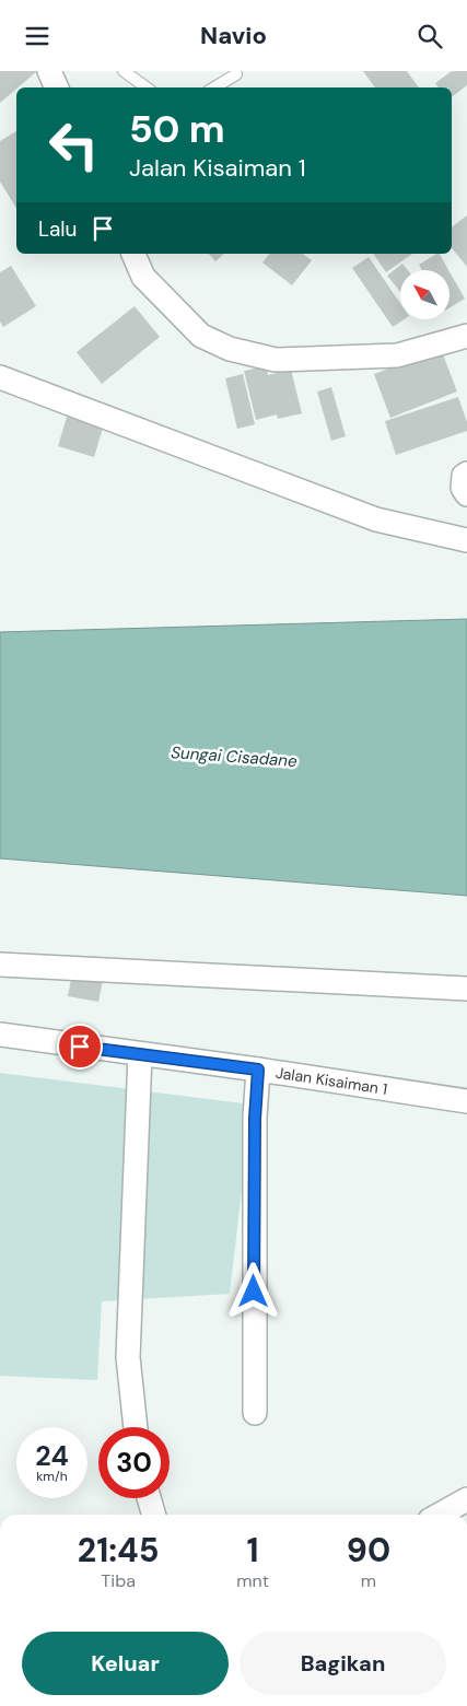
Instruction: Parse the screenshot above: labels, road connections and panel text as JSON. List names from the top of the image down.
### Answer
{
  "streets": {
    "street": ["Jalan Kisaiman 1"]
  },
  "water": ["Sungai Cisadane"],
  "north": "top left",
  "page": {
    "header": "Navio",
    "turn": ["50 m", "Jalan Kisaiman 1"],
    "then": "Lalu",
    "speed": "24 km/h",
    "limit": "30",
    "eta": [
      "21:45",
      "Tiba",
      "1",
      "mnt",
      "90",
      "m"
    ],
    "buttons": ["Keluar", "Bagikan"]
  }
}
